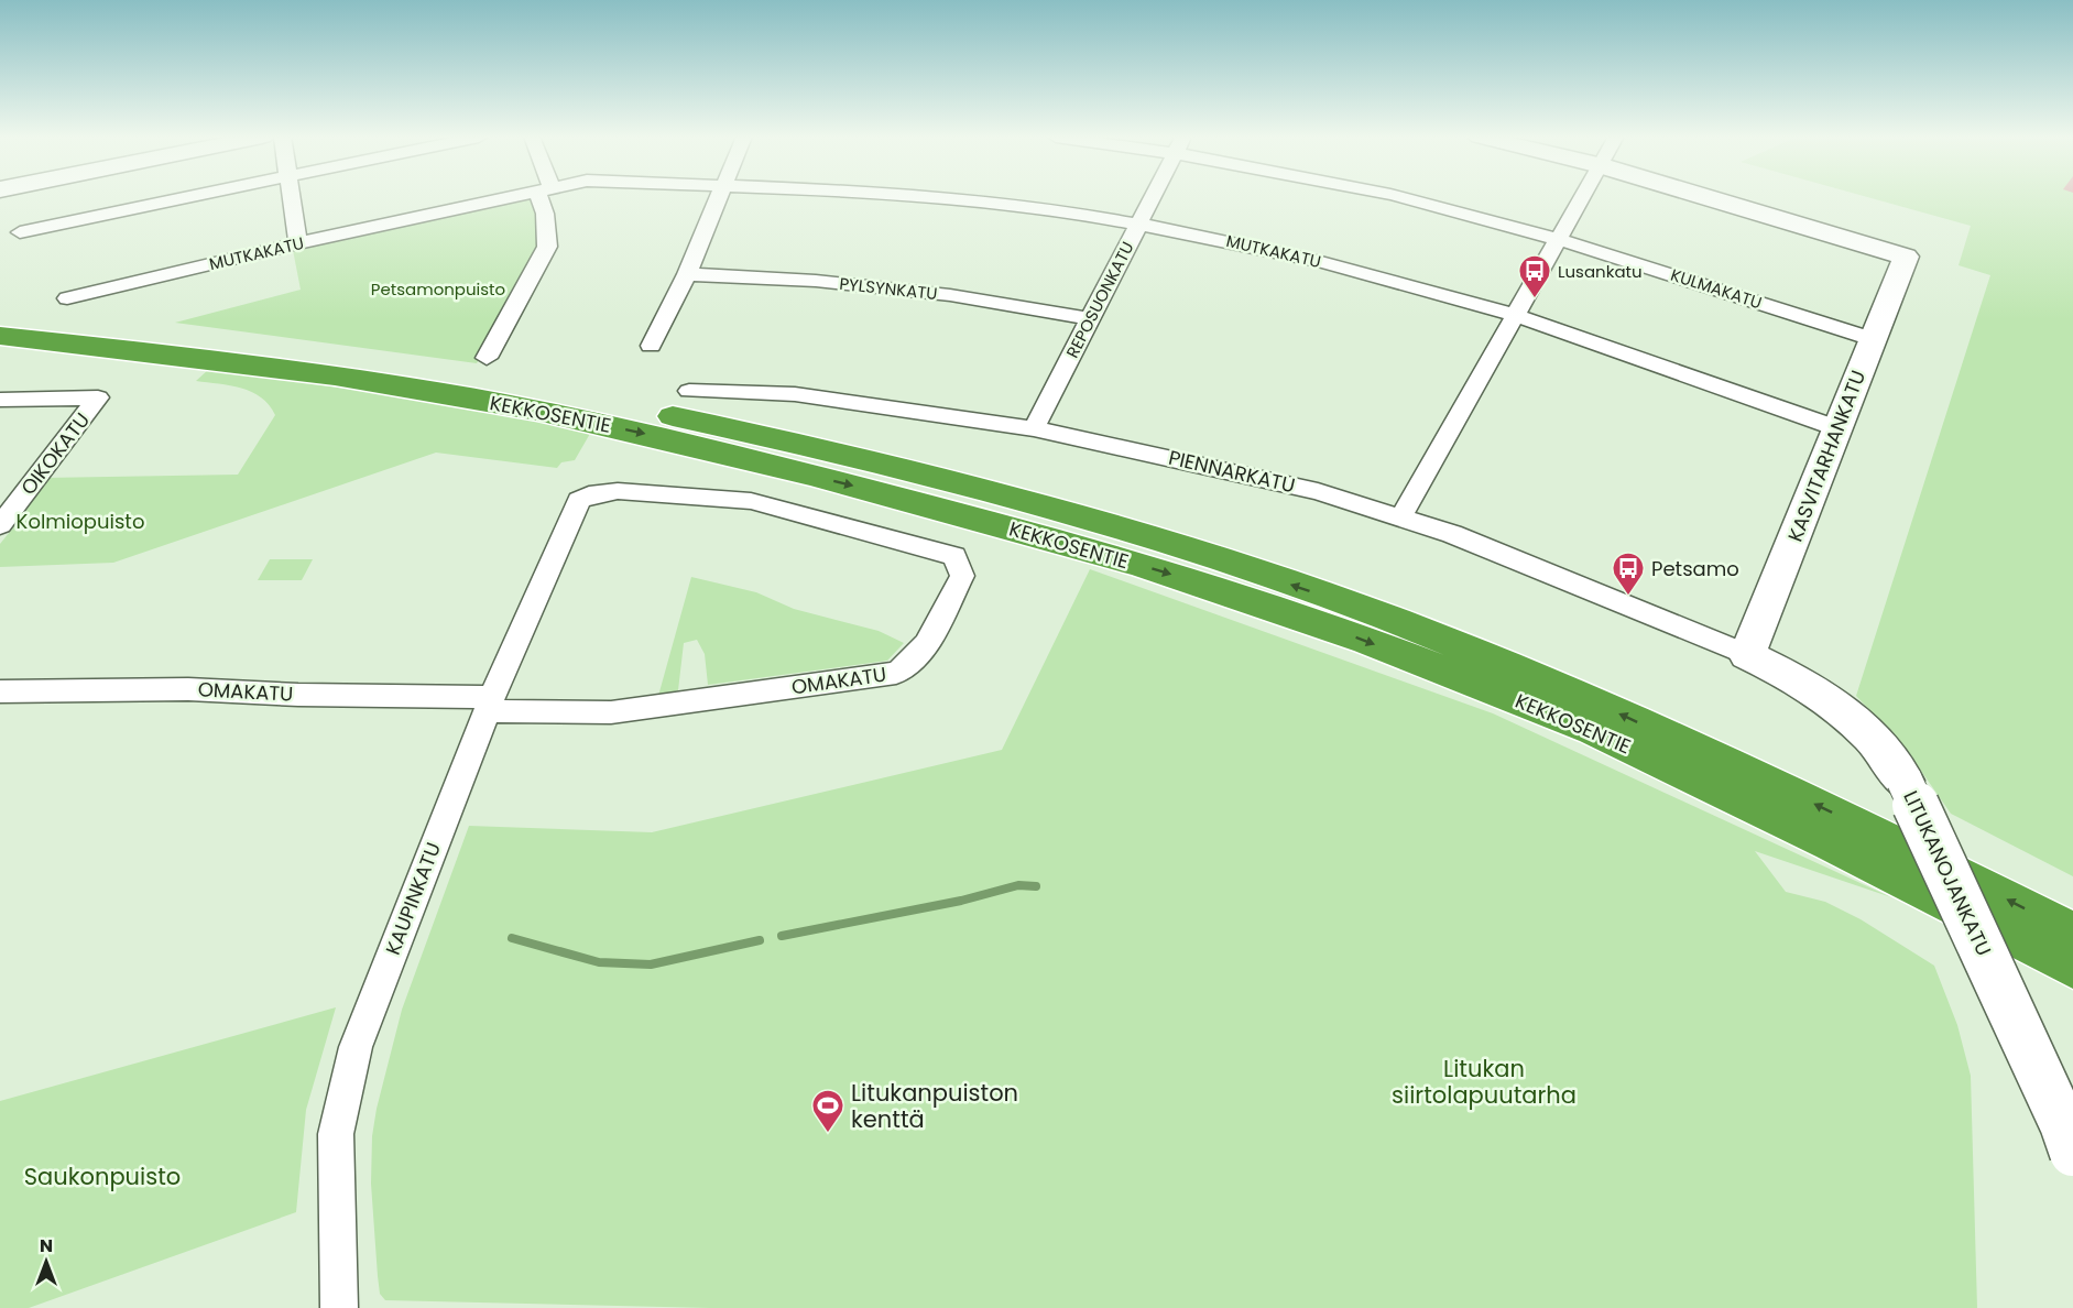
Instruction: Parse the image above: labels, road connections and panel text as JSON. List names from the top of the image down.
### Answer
{
  "streets": {
    "highway": ["KEKKOSENTIE"],
    "street": [
      "MUTKAKATU",
      "PYLSYNKATU",
      "KULMAKATU",
      "REPOSUONKATU",
      "OIKOKATU",
      "KASVITARHANKATU",
      "PIENNARKATU",
      "OMAKATU",
      "LITUKANOJANKATU",
      "KAUPINKATU"
    ]
  },
  "crossings": [
    ["MUTKAKATU", "REPOSUONKATU"],
    ["MUTKAKATU", "KASVITARHANKATU"],
    ["PYLSYNKATU", "REPOSUONKATU"],
    ["KULMAKATU", "KASVITARHANKATU"],
    ["REPOSUONKATU", "PIENNARKATU"],
    ["KASVITARHANKATU", "PIENNARKATU"],
    ["KASVITARHANKATU", "LITUKANOJANKATU"],
    ["PIENNARKATU", "LITUKANOJANKATU"],
    ["OMAKATU", "KAUPINKATU"]
  ],
  "parks": [
    "Petsamonpuisto",
    "Kolmiopuisto",
    "Litukan siirtolapuutarha",
    "Saukonpuisto"
  ],
  "places": {
    "bus stop": ["Lusankatu", "Petsamo"],
    "sports": ["Litukanpuiston kenttä"]
  },
  "north": "top"
}
